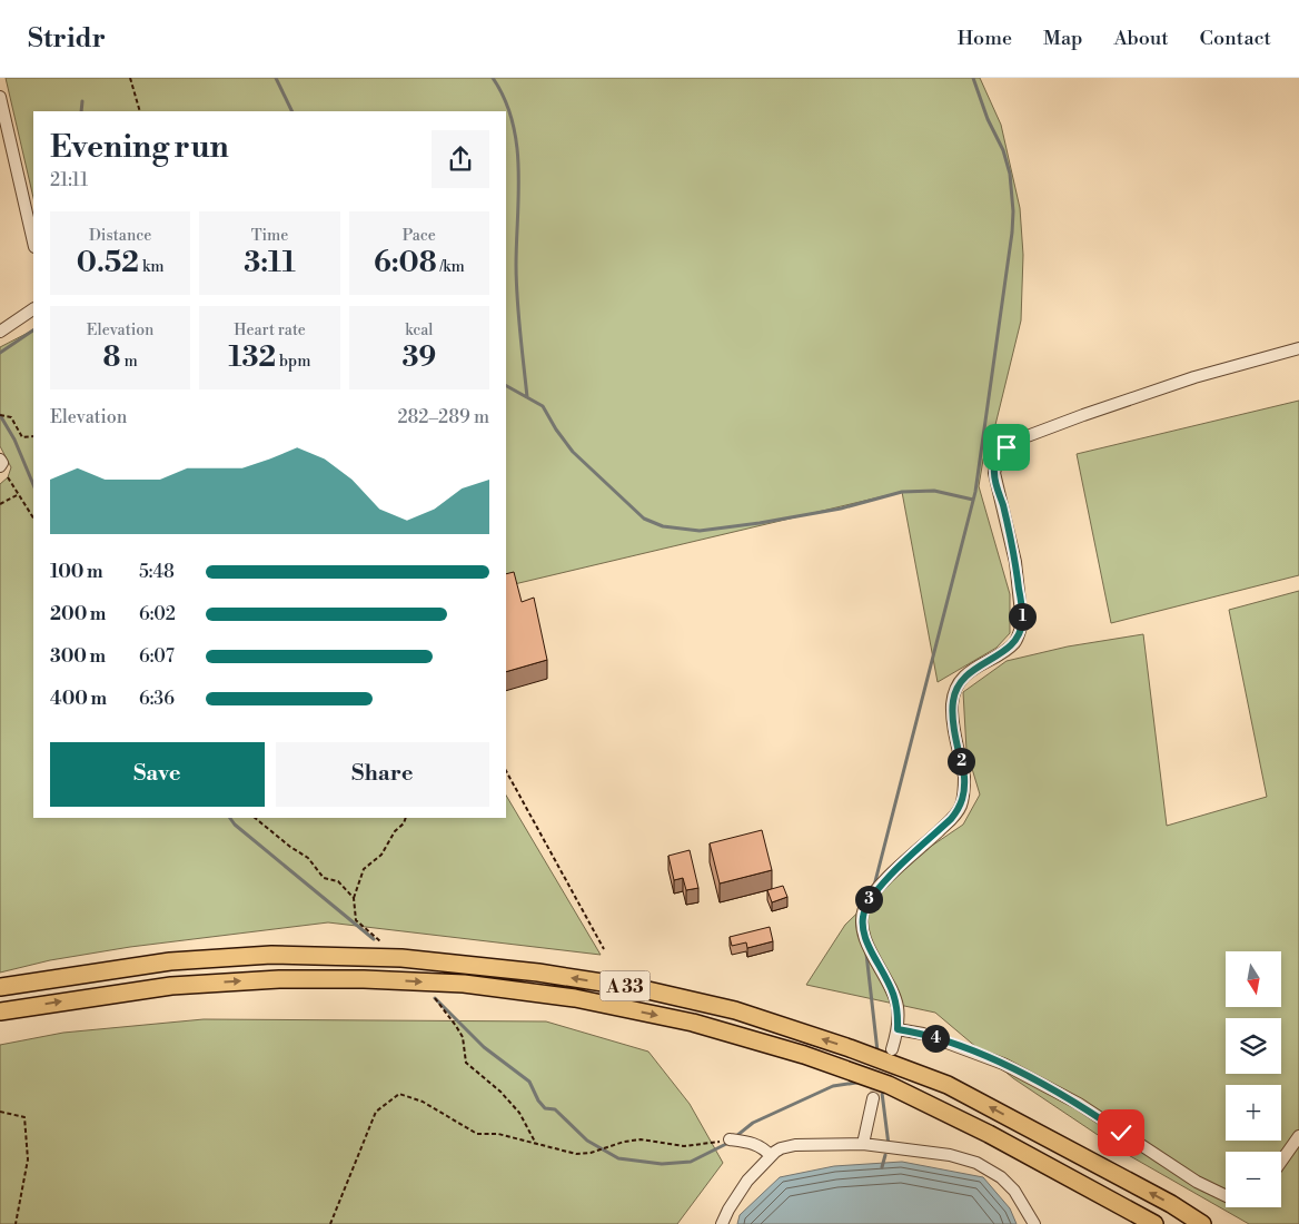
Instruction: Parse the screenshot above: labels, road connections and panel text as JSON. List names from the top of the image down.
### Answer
{
  "streets": {
    "highway": ["A 33"]
  },
  "north": "bottom",
  "page": {
    "header": "Stridr",
    "nav": [
      "Home",
      "Map",
      "About",
      "Contact"
    ],
    "heading": ["Evening run", "21:11"],
    "stats": [
      ["Distance", "0.52 km"],
      ["Time", "3:11"],
      ["Pace", "6:08 /km"],
      ["Elevation", "8 m"],
      ["Heart rate", "132 bpm"],
      ["kcal", "39"]
    ],
    "chart": ["Elevation", "282–289 m"],
    "list": [
      {
        "name": "100 m",
        "note": "5:48"
      },
      {
        "name": "200 m",
        "note": "6:02"
      },
      {
        "name": "300 m",
        "note": "6:07"
      },
      {
        "name": "400 m",
        "note": "6:36"
      }
    ],
    "pins": [
      "1",
      "2",
      "3",
      "4"
    ],
    "buttons": ["Save", "Share"],
    "map_buttons": ["+", "−"]
  }
}
